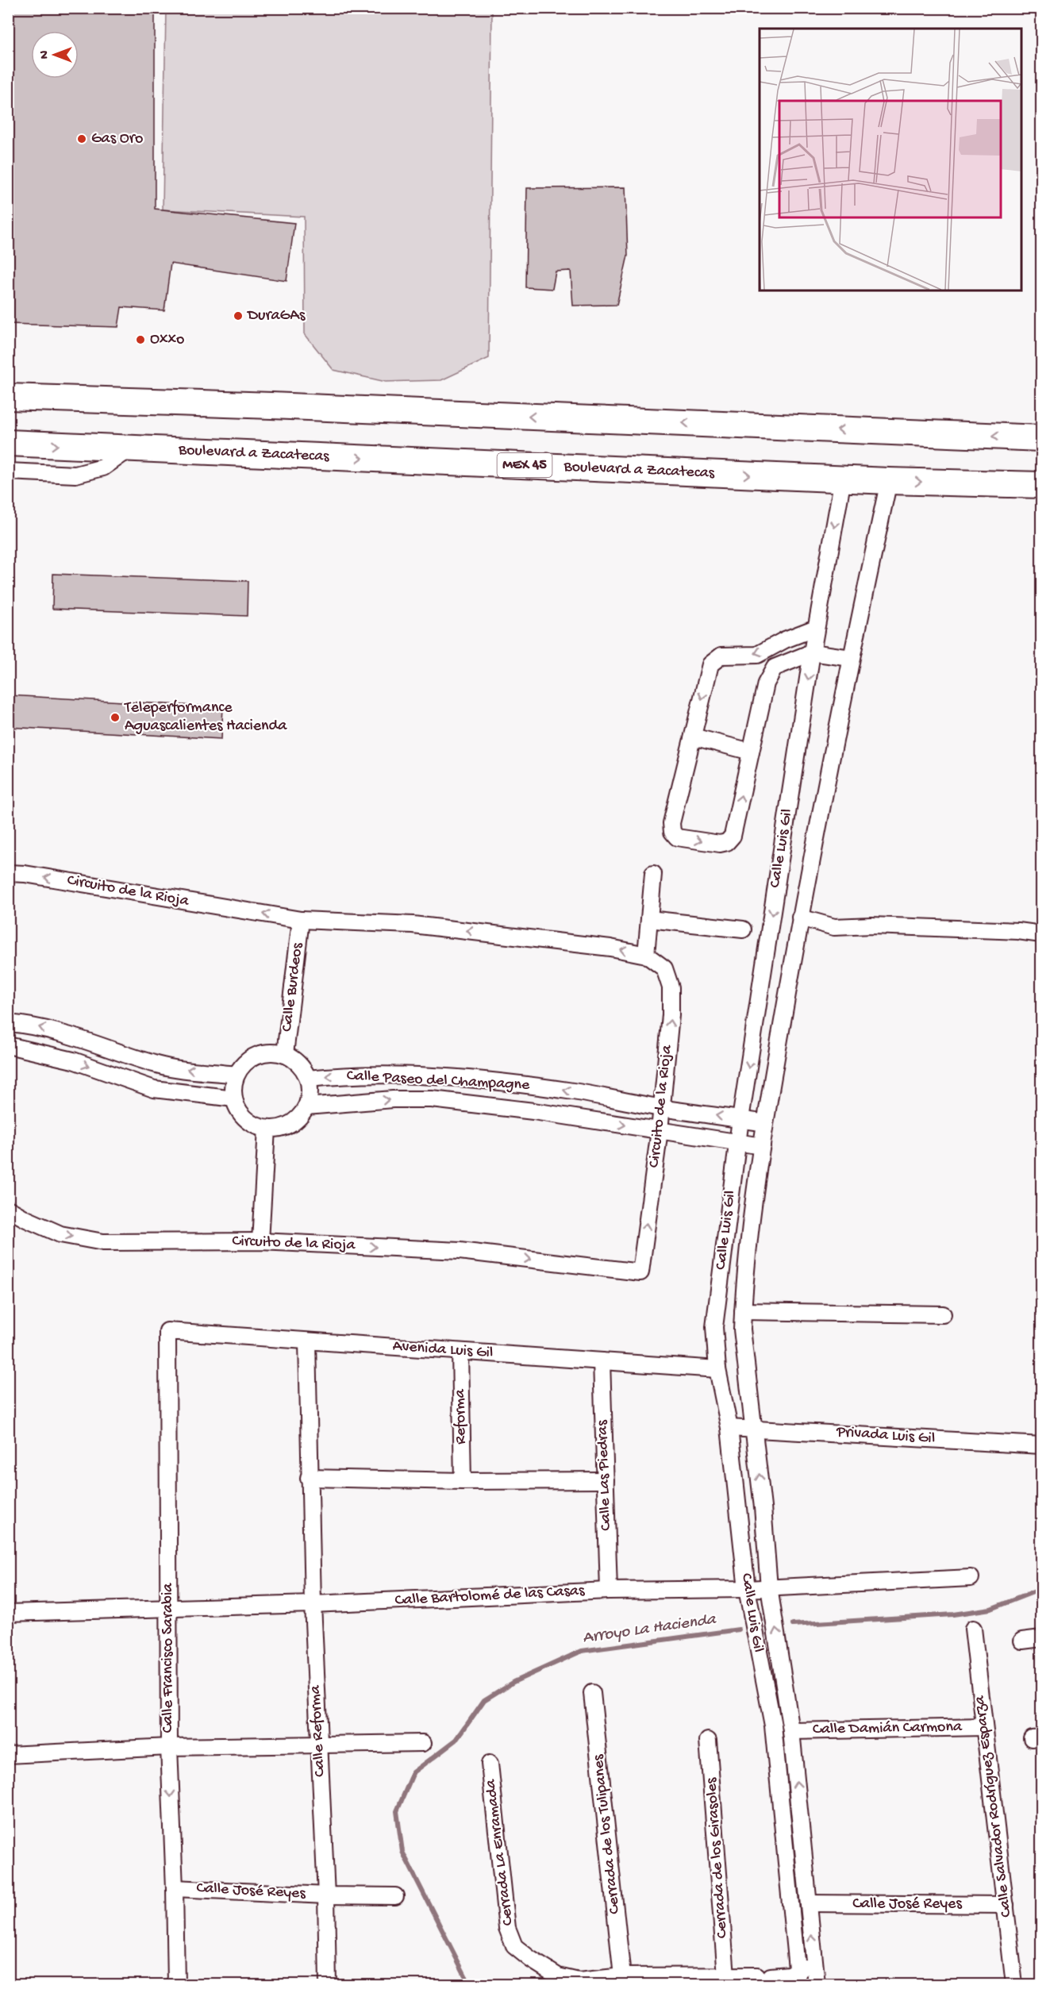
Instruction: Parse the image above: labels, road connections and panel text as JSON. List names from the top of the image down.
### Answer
{
  "streets": {
    "main road": ["Boulevard a Zacatecas", "MEX 45"],
    "street": [
      "Calle Luis Gil",
      "Circuito de la Rioja",
      "Calle Burdeos",
      "Calle Paseo del Champagne",
      "Avenida Luis Gil",
      "Reforma",
      "Privada Luis Gil",
      "Calle Las Piedras",
      "Calle Bartolomé de las Casas",
      "Calle Francisco Sarabia",
      "Calle Damián Carmona",
      "Calle Reforma",
      "Calle Salvador Rodríguez Esparza",
      "Cerrada de los Tulipanes",
      "Cerrada La Enramada",
      "Cerrada de los Girasoles",
      "Calle José Reyes"
    ]
  },
  "crossings": [
    ["Boulevard a Zacatecas", "Calle Luis Gil"],
    ["Calle Luis Gil", "Calle Paseo del Champagne"],
    ["Calle Luis Gil", "Avenida Luis Gil"],
    ["Calle Luis Gil", "Privada Luis Gil"],
    ["Calle Luis Gil", "Calle Bartolomé de las Casas"],
    ["Calle Luis Gil", "Calle Damián Carmona"],
    ["Calle Luis Gil", "Cerrada La Enramada"],
    ["Calle Luis Gil", "Calle José Reyes"],
    ["Circuito de la Rioja", "Calle Burdeos"],
    ["Circuito de la Rioja", "Calle Paseo del Champagne"],
    ["Calle Burdeos", "Calle Paseo del Champagne"],
    ["Avenida Luis Gil", "Reforma"],
    ["Avenida Luis Gil", "Calle Las Piedras"],
    ["Avenida Luis Gil", "Calle Francisco Sarabia"],
    ["Avenida Luis Gil", "Calle Reforma"],
    ["Calle Las Piedras", "Calle Bartolomé de las Casas"],
    ["Calle Bartolomé de las Casas", "Calle Francisco Sarabia"],
    ["Calle Bartolomé de las Casas", "Calle Reforma"],
    ["Calle Francisco Sarabia", "Calle José Reyes"],
    ["Calle Damián Carmona", "Calle Salvador Rodríguez Esparza"],
    ["Calle Reforma", "Calle José Reyes"],
    ["Calle Salvador Rodríguez Esparza", "Calle José Reyes"],
    ["Cerrada de los Tulipanes", "Cerrada La Enramada"],
    ["Cerrada La Enramada", "Cerrada de los Girasoles"]
  ],
  "water": ["Arroyo La Hacienda"],
  "places": [
    "Gas Oro",
    "DuraGAs",
    "Oxxo",
    "Teleperformance Aguascalientes Hacienda"
  ],
  "north": "left"
}
